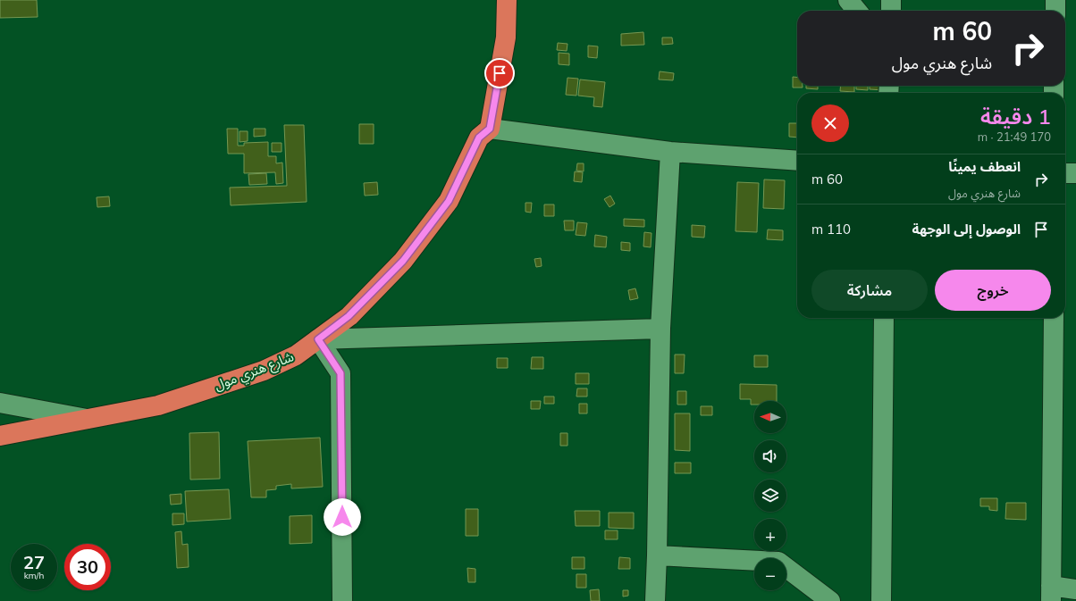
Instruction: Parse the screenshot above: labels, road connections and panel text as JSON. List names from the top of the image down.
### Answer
{
  "streets": {
    "highway": ["شارع هنري مول"]
  },
  "north": "left",
  "page": {
    "turn": ["60 m", "شارع هنري مول"],
    "heading": ["1 دقيقة", "170 m · 21:49"],
    "list": [
      {
        "name": "انعطف يمينًا",
        "note": "شارع هنري مول",
        "value": "60 m"
      },
      {
        "name": "الوصول إلى الوجهة",
        "value": "110 m"
      }
    ],
    "buttons": ["خروج", "مشاركة"],
    "map_buttons": ["+", "−"],
    "speed": "27 km/h",
    "limit": "30"
  }
}
